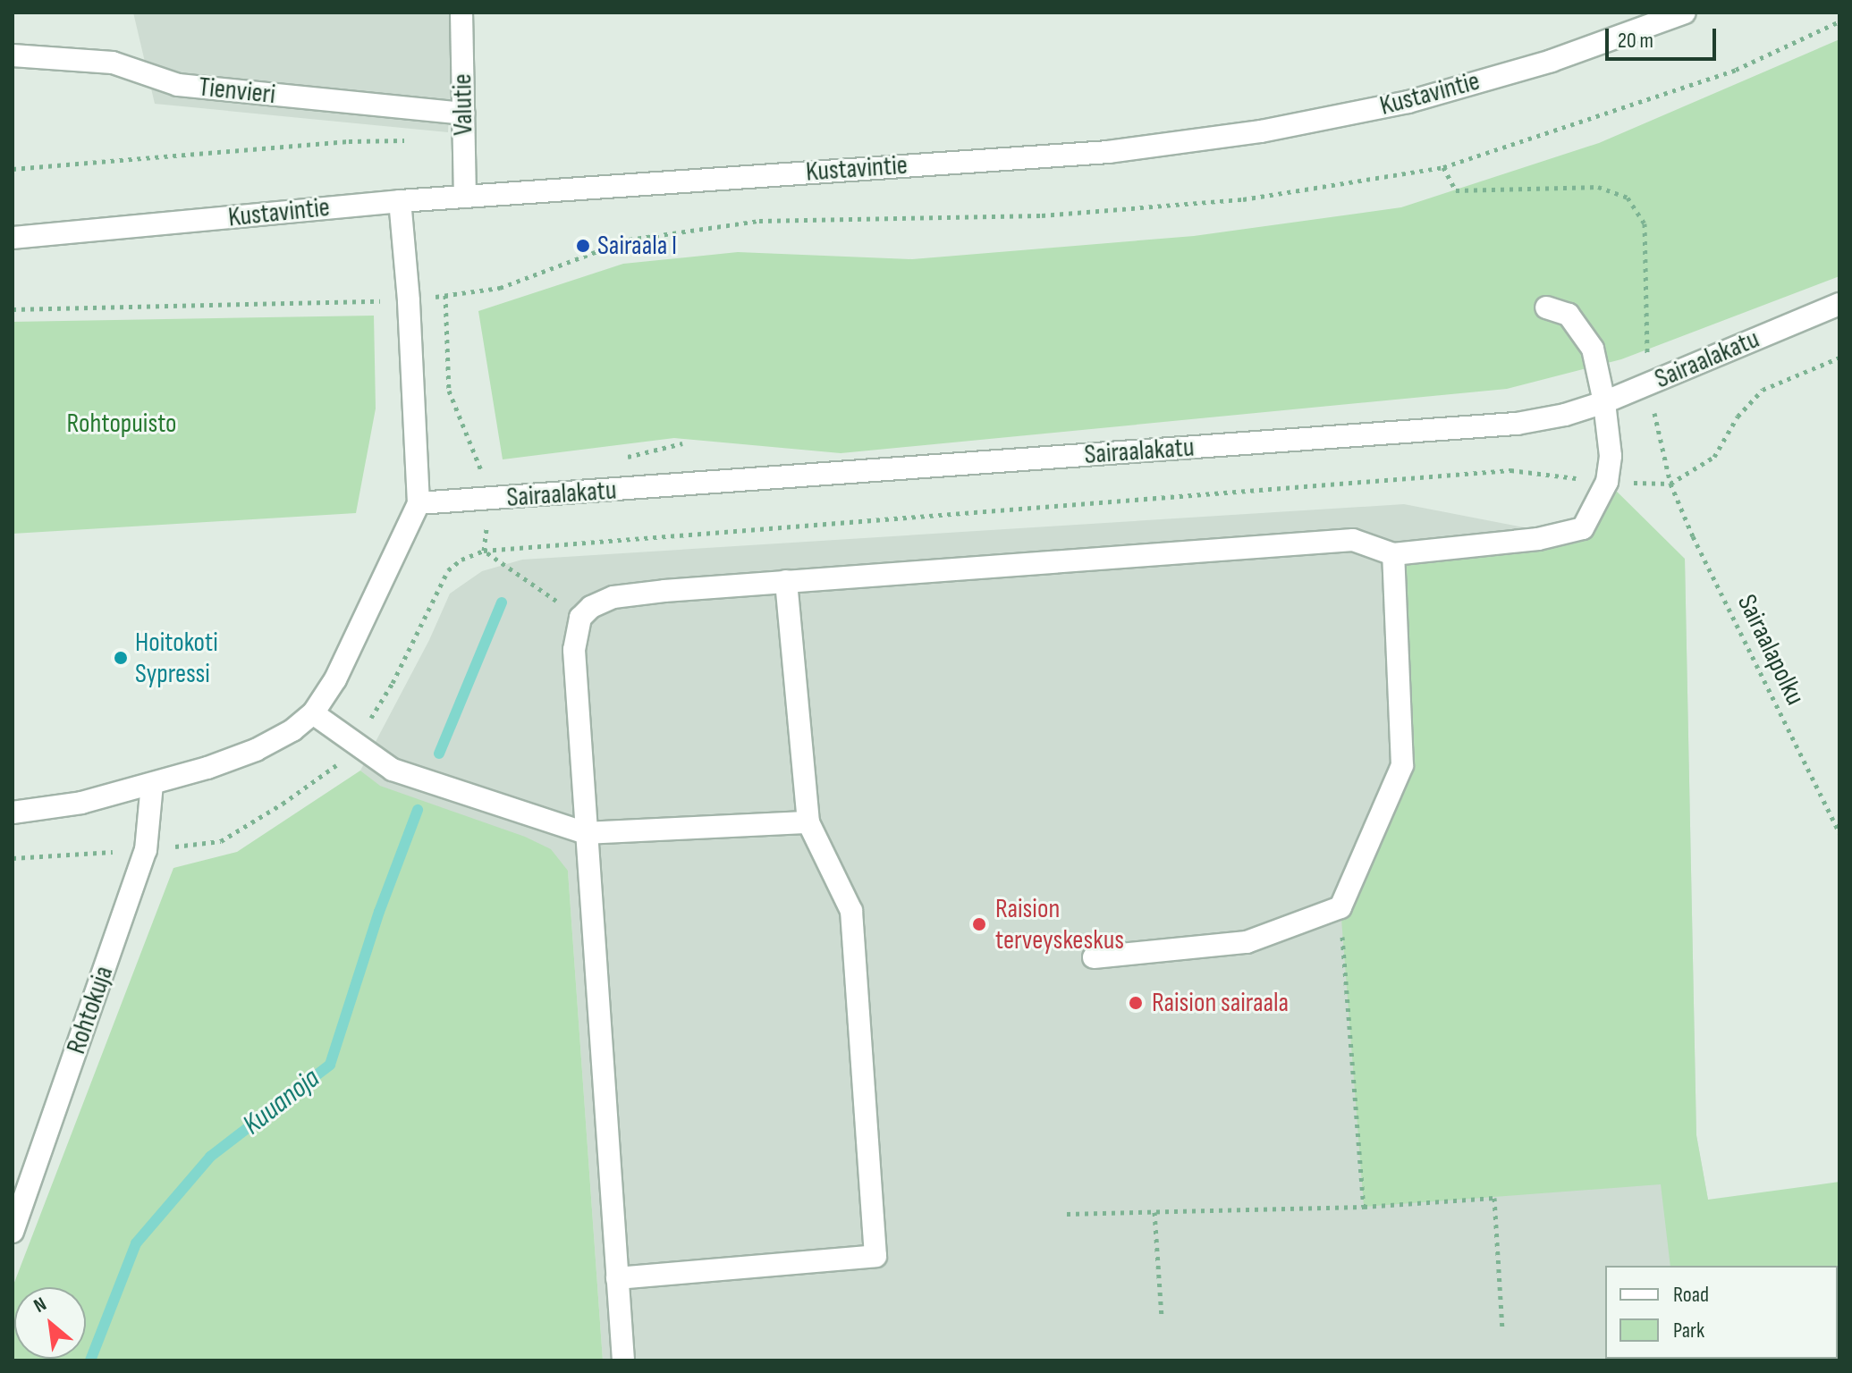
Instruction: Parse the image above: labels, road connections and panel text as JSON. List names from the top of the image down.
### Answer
{
  "streets": {
    "street": [
      "Tienvieri",
      "Kustavintie",
      "Valutie",
      "Sairaalakatu",
      "Rohtokuja"
    ],
    "path": ["Sairaalapolku"]
  },
  "crossings": [
    ["Tienvieri", "Valutie"],
    ["Kustavintie", "Valutie"],
    ["Sairaalakatu", "Sairaalapolku"]
  ],
  "water": ["Kuuanoja"],
  "parks": ["Rohtopuisto"],
  "places": [
    "Sairaala I",
    "Hoitokoti Sypressi",
    "Raision terveyskeskus",
    "Raision sairaala"
  ],
  "legend": ["Road", "Park"],
  "scale_bar": "20 m",
  "north": "top left"
}
